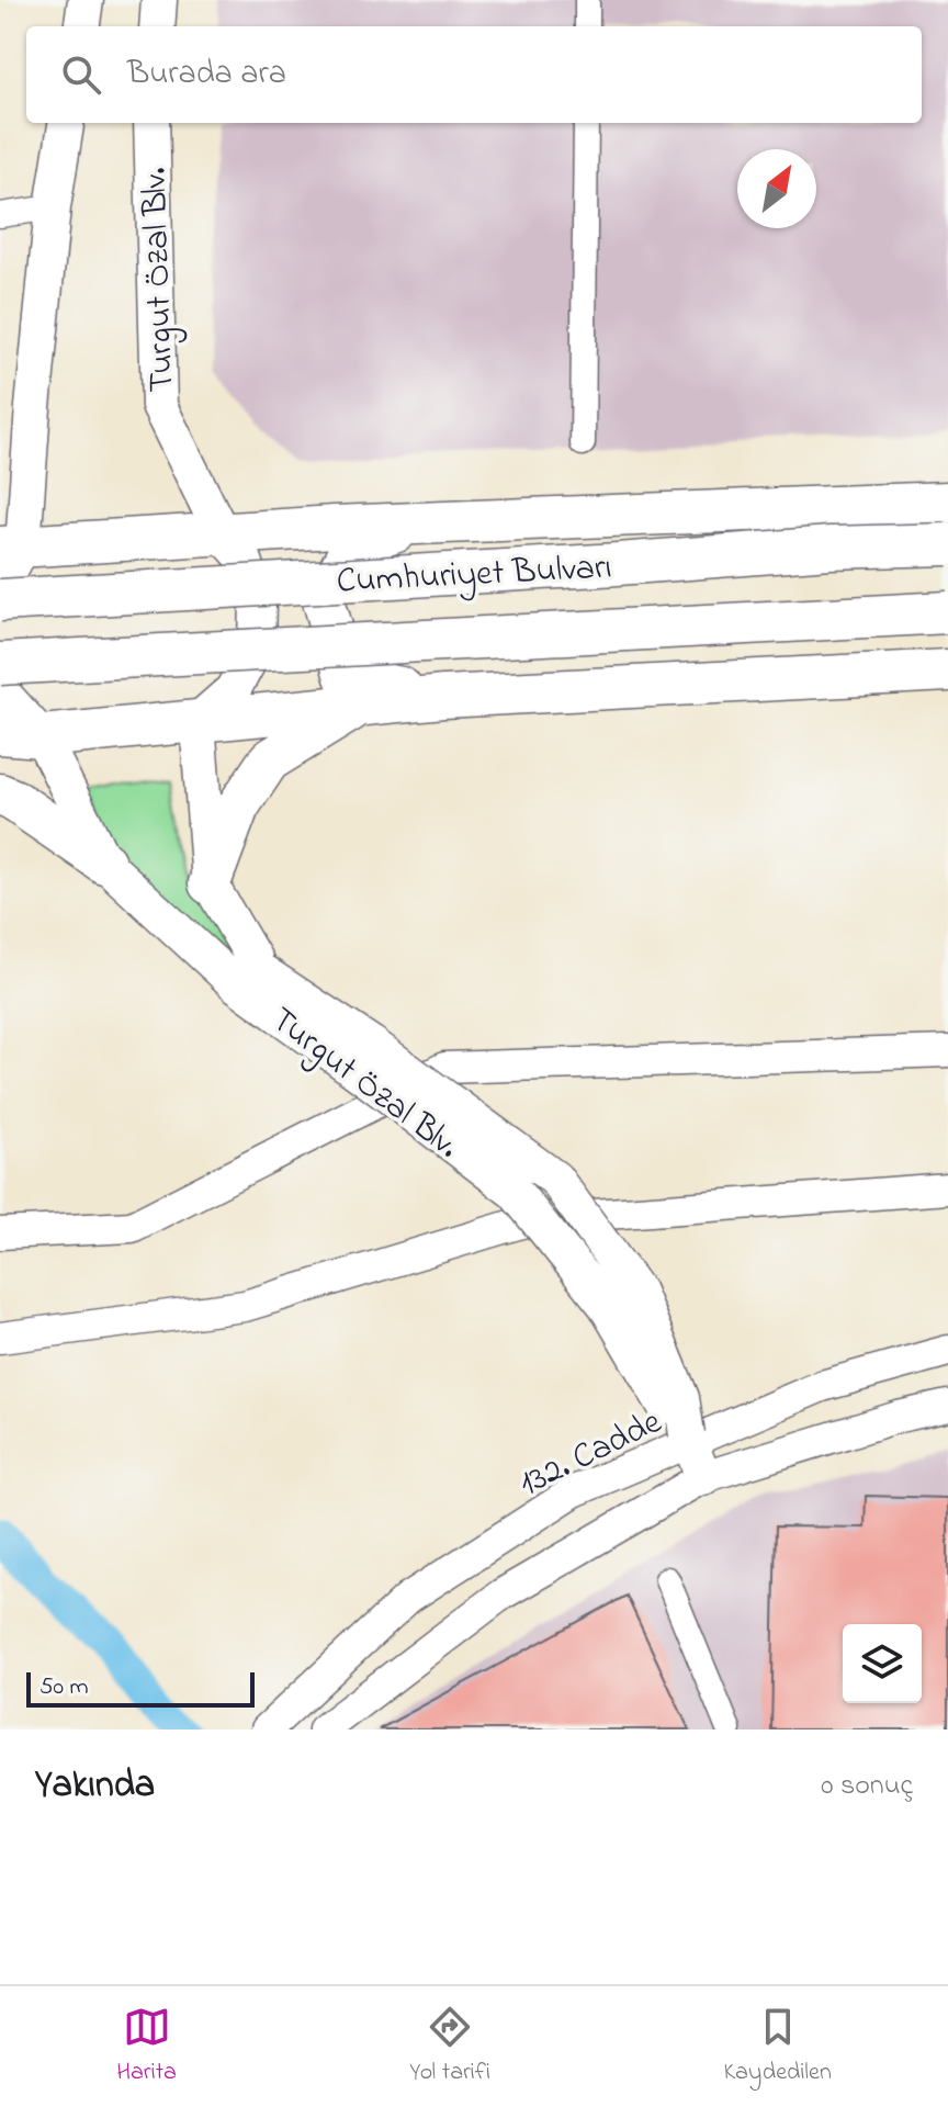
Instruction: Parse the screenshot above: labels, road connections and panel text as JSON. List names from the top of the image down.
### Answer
{
  "streets": {
    "highway": ["Cumhuriyet Bulvarı"],
    "main road": ["Turgut Özal Blv."],
    "street": ["132. Cadde"]
  },
  "crossings": [
    ["Turgut Özal Blv.", "132. Cadde"]
  ],
  "scale_bar": "50 m",
  "north": "top right",
  "page": {
    "search": "Burada ara",
    "scale": "50 m",
    "heading": ["Yakında", "0 sonuç"],
    "nav": ["Harita", "Yol tarifi", "Kaydedilen"]
  }
}
